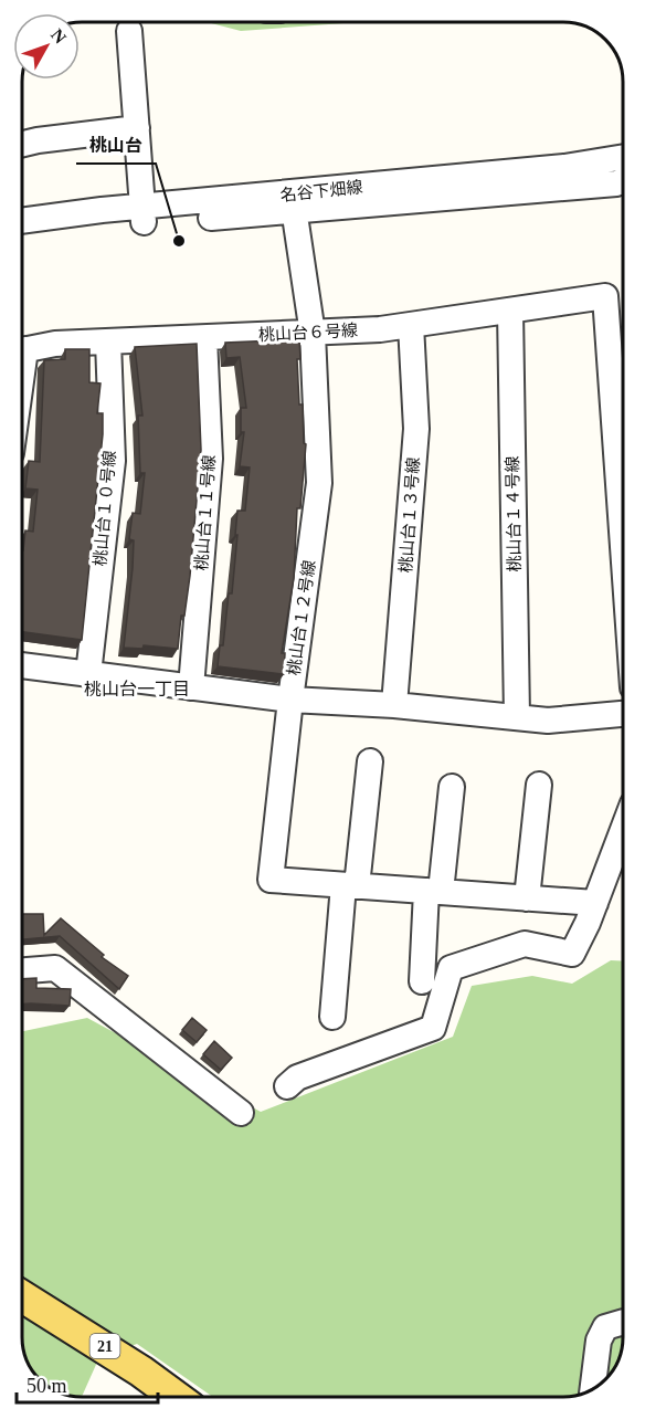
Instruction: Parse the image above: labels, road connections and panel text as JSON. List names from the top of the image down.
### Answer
{
  "streets": {
    "main road": ["21"],
    "street": [
      "名谷下畑線",
      "桃山台６号線",
      "桃山台１０号線",
      "桃山台１１号線",
      "桃山台１４号線",
      "桃山台１３号線",
      "桃山台１２号線"
    ]
  },
  "crossings": [
    ["名谷下畑線", "桃山台１２号線"],
    ["桃山台６号線", "桃山台１０号線"],
    ["桃山台６号線", "桃山台１１号線"],
    ["桃山台６号線", "桃山台１４号線"],
    ["桃山台６号線", "桃山台１３号線"],
    ["桃山台６号線", "桃山台１２号線"],
    ["桃山台１４号線", "桃山台１２号線"],
    ["桃山台１３号線", "桃山台１２号線"]
  ],
  "districts": ["桃山台一丁目"],
  "places": ["桃山台"],
  "scale_bar": "50 m",
  "north": "top right"
}
